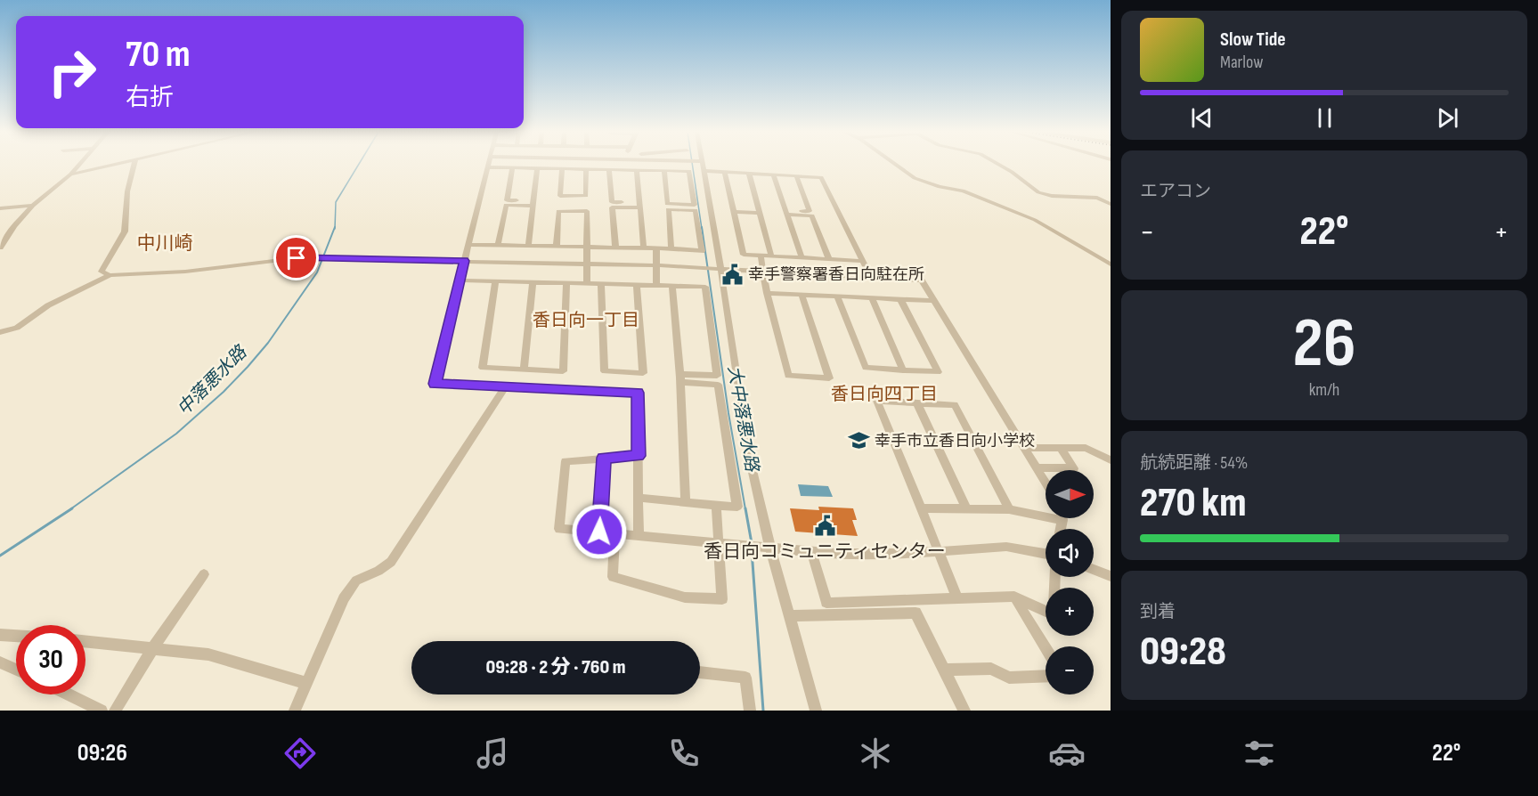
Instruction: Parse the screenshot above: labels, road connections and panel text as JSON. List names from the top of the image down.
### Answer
{
  "districts": ["中川崎", "香日向一丁目", "香日向四丁目"],
  "water": ["中落悪水路", "大中落悪水路"],
  "places": {
    "public building": ["幸手警察署香日向駐在所", "香日向コミュニティセンター"],
    "school or university": ["幸手市立香日向小学校"]
  },
  "north": "right",
  "page": {
    "turn": ["70 m", "右折"],
    "song": ["Slow Tide", "Marlow"],
    "tile": [
      "エアコン",
      ["26", "km/h"],
      ["航続距離 · 54%", "270 km"],
      ["到着", "09:28"]
    ],
    "heat": ["−", "22°", "+"],
    "map_buttons": ["+", "−"],
    "limit": "30",
    "trip": "09:28 · 2 分 · 760 m",
    "tabs": ["09:26", "22°"]
  }
}
